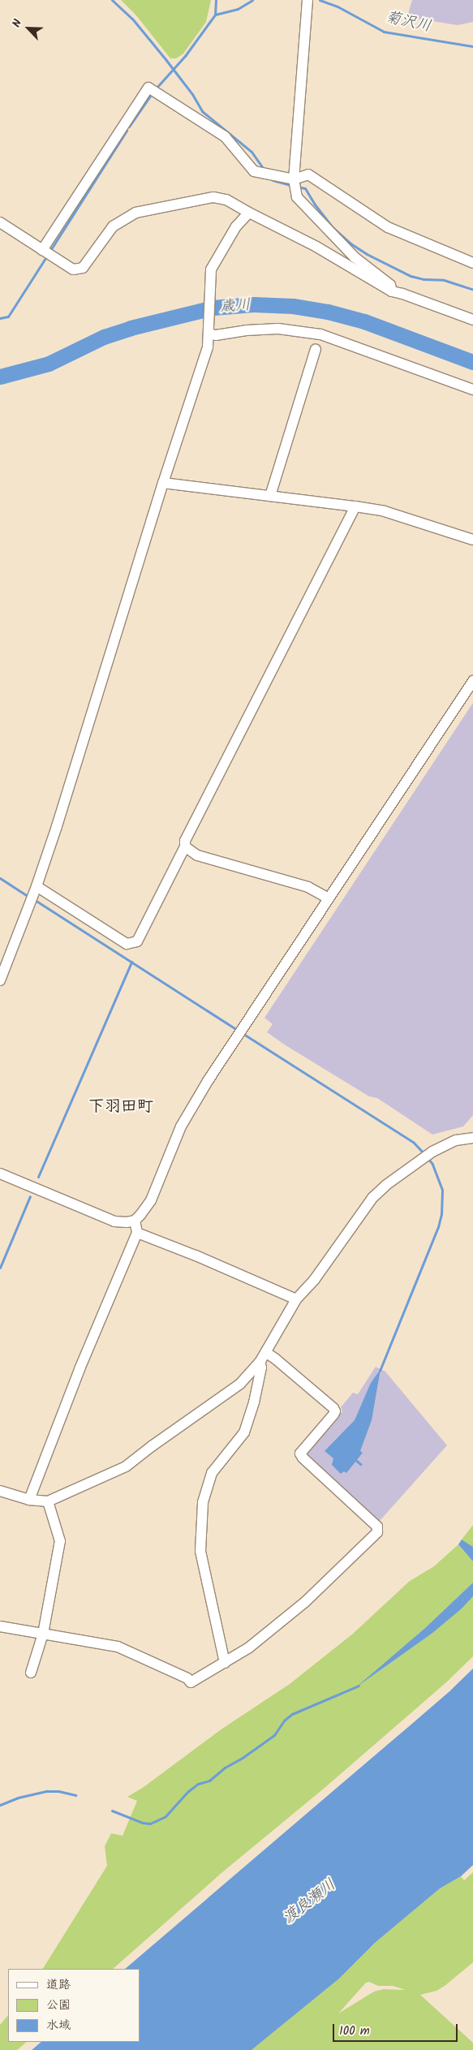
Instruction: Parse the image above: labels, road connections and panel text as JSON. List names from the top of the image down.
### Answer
{
  "districts": ["下羽田町"],
  "water": ["菊沢川", "歳川", "渡良瀬川"],
  "legend": ["道路", "公園", "水域"],
  "scale_bar": "100 m",
  "north": "top left"
}
